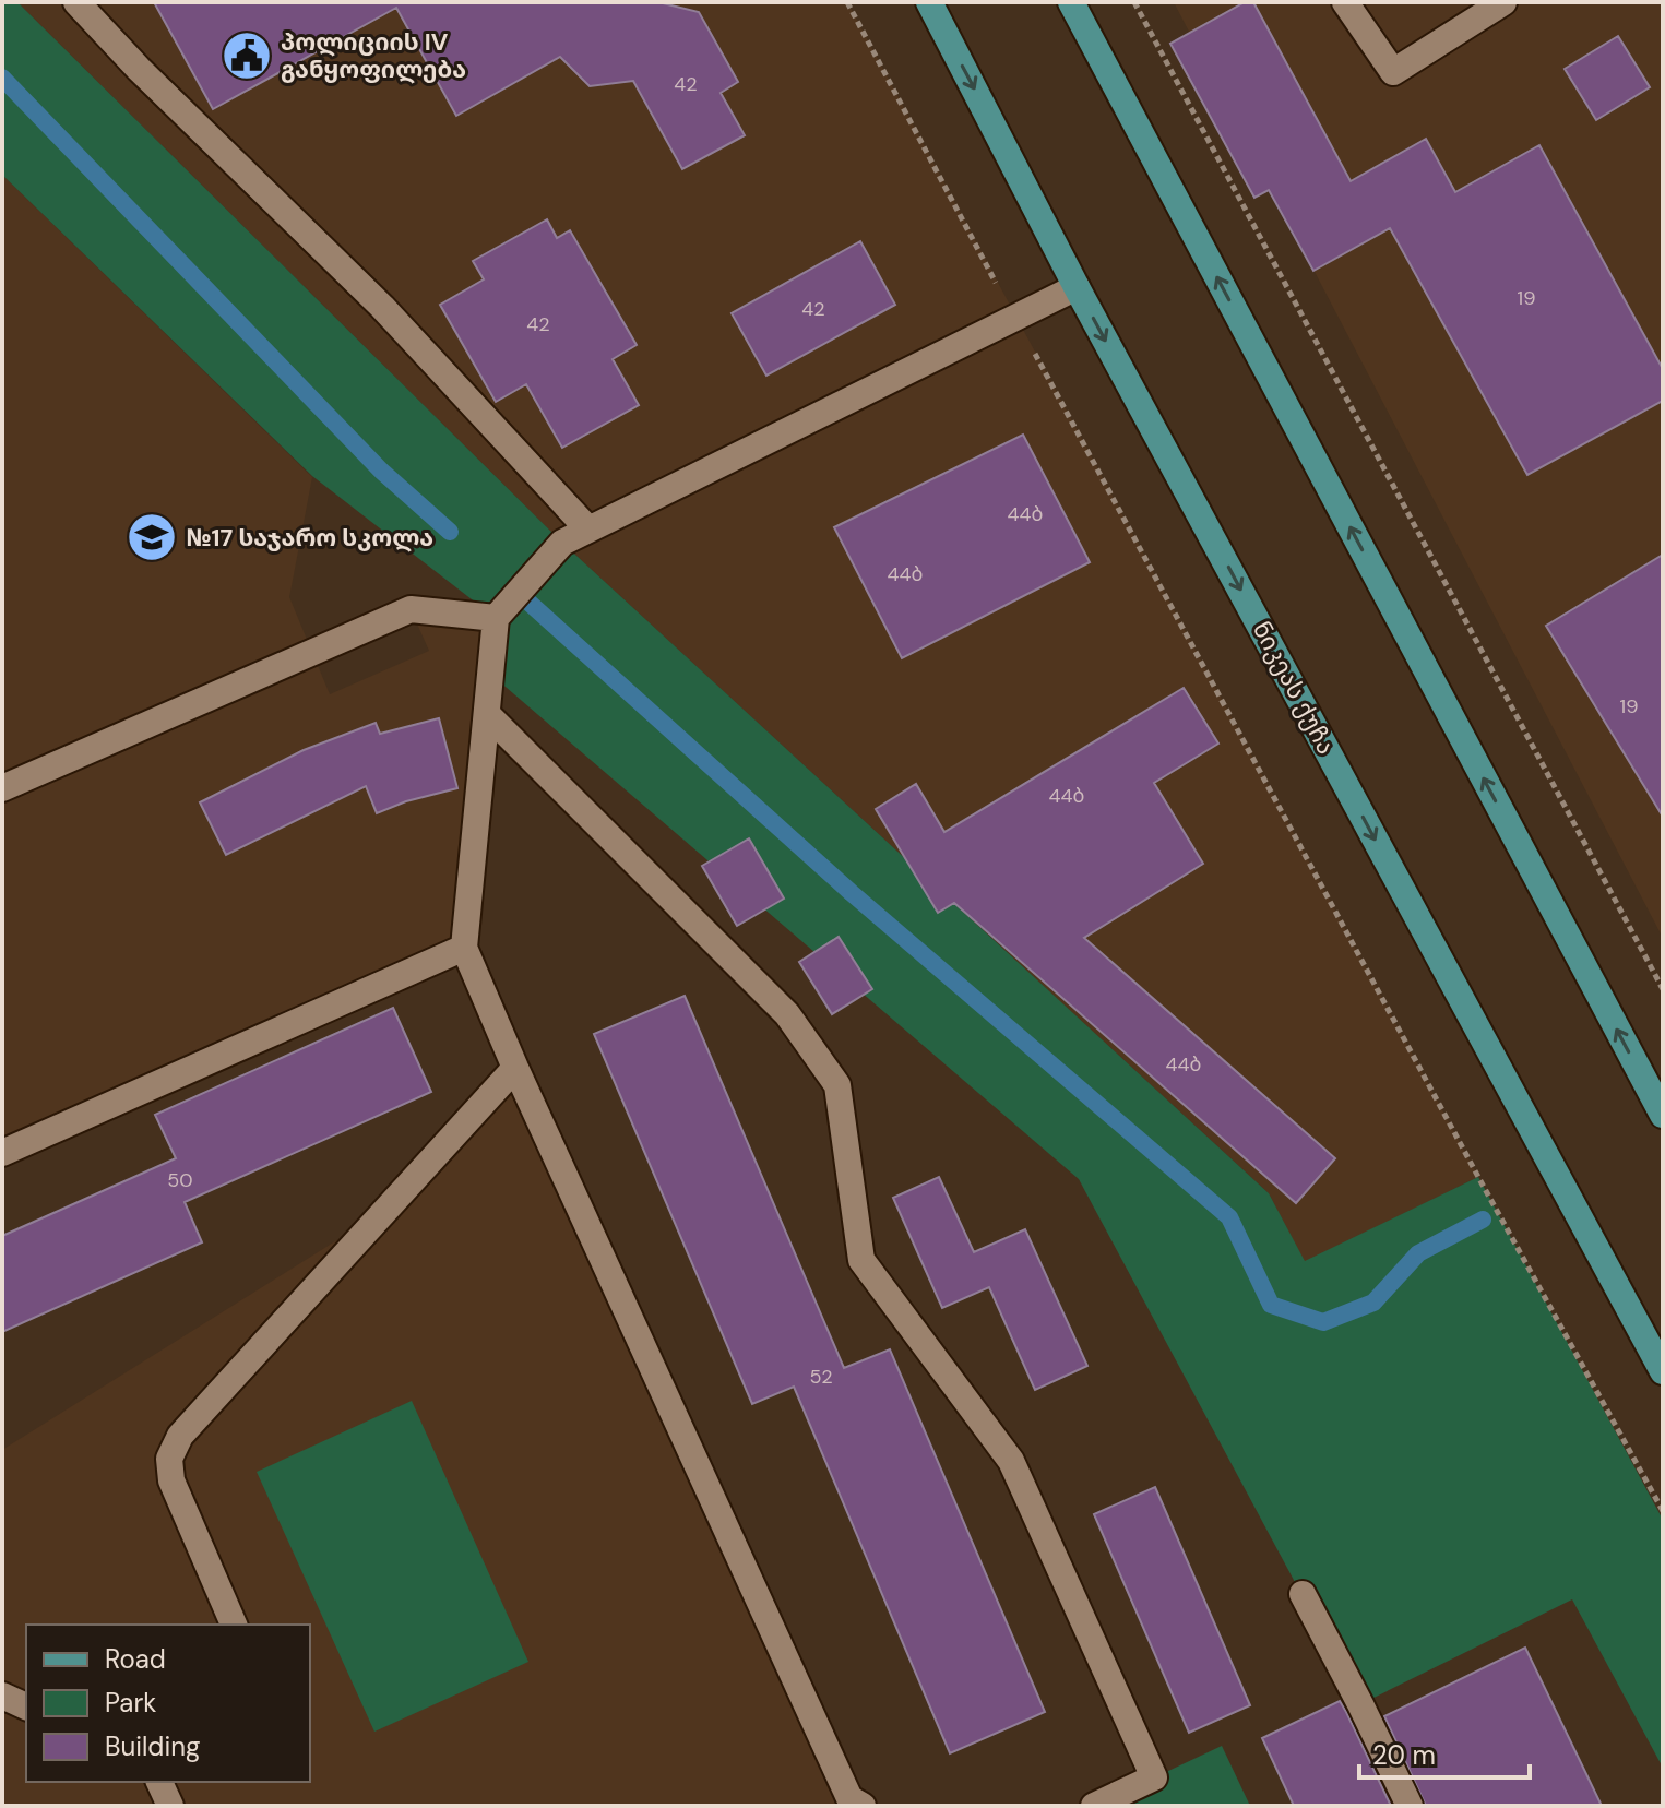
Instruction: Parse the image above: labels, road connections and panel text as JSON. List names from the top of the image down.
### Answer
{
  "streets": {
    "main road": ["ნიკეას ქუჩა"]
  },
  "places": {
    "public building": ["პოლიციის IV განყოფილება"],
    "school or university": ["№17 საჯარო სკოლა"]
  },
  "house_numbers": [
    "42",
    "19",
    "42",
    "42",
    "44ბ",
    "44ბ",
    "19",
    "44ბ",
    "44ბ",
    "50",
    "52"
  ],
  "legend": ["Road", "Park", "Building"],
  "scale_bar": "20 m"
}
